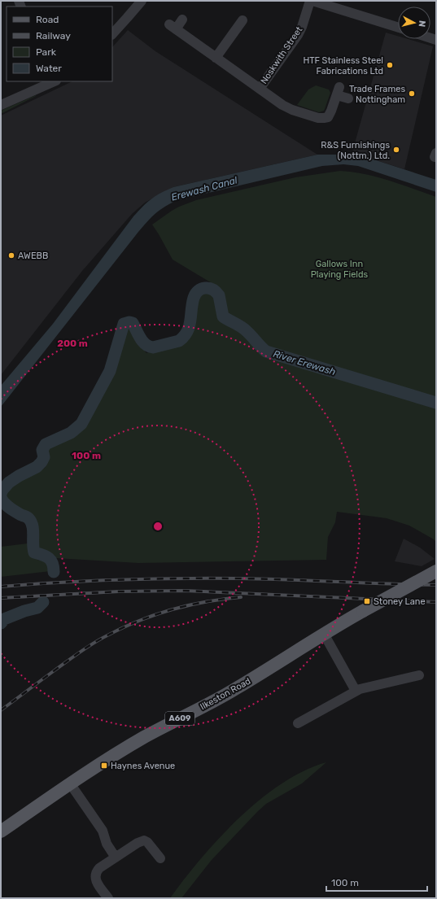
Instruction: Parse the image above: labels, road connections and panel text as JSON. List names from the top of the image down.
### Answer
{
  "streets": {
    "main road": ["Ilkeston Road", "A609"],
    "street": ["Noskwith Street"]
  },
  "water": ["Erewash Canal", "River Erewash"],
  "parks": ["Gallows Inn Playing Fields"],
  "places": {
    "other": [
      "HTF Stainless Steel Fabrications Ltd",
      "Trade Frames Nottingham",
      "R&S Furnishings (Nottm.) Ltd.",
      "AWEBB"
    ],
    "transit": ["Stoney Lane", "Haynes Avenue"]
  },
  "legend": [
    "Road",
    "Railway",
    "Park",
    "Water"
  ],
  "scale_bar": "100 m",
  "north": "right",
  "rings": ["200 m", "100 m"]
}
